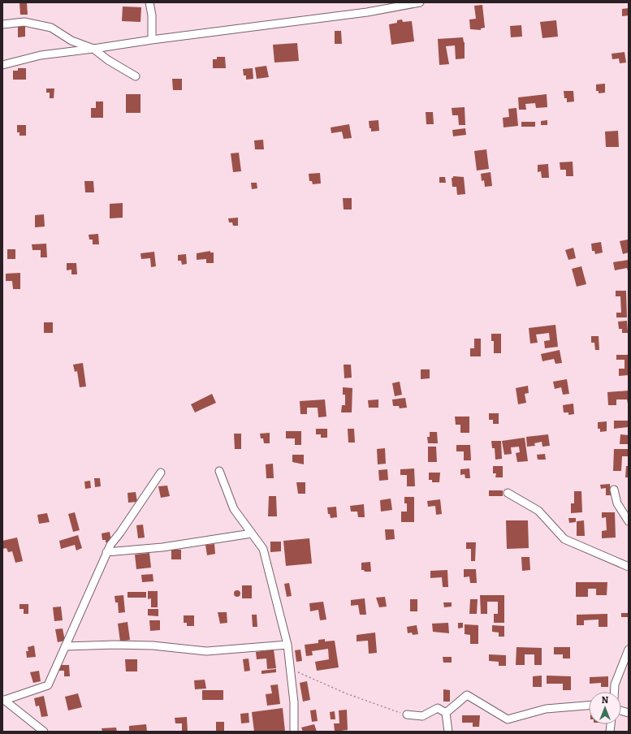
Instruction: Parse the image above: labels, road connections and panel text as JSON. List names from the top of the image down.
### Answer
{
  "north": "top"
}
